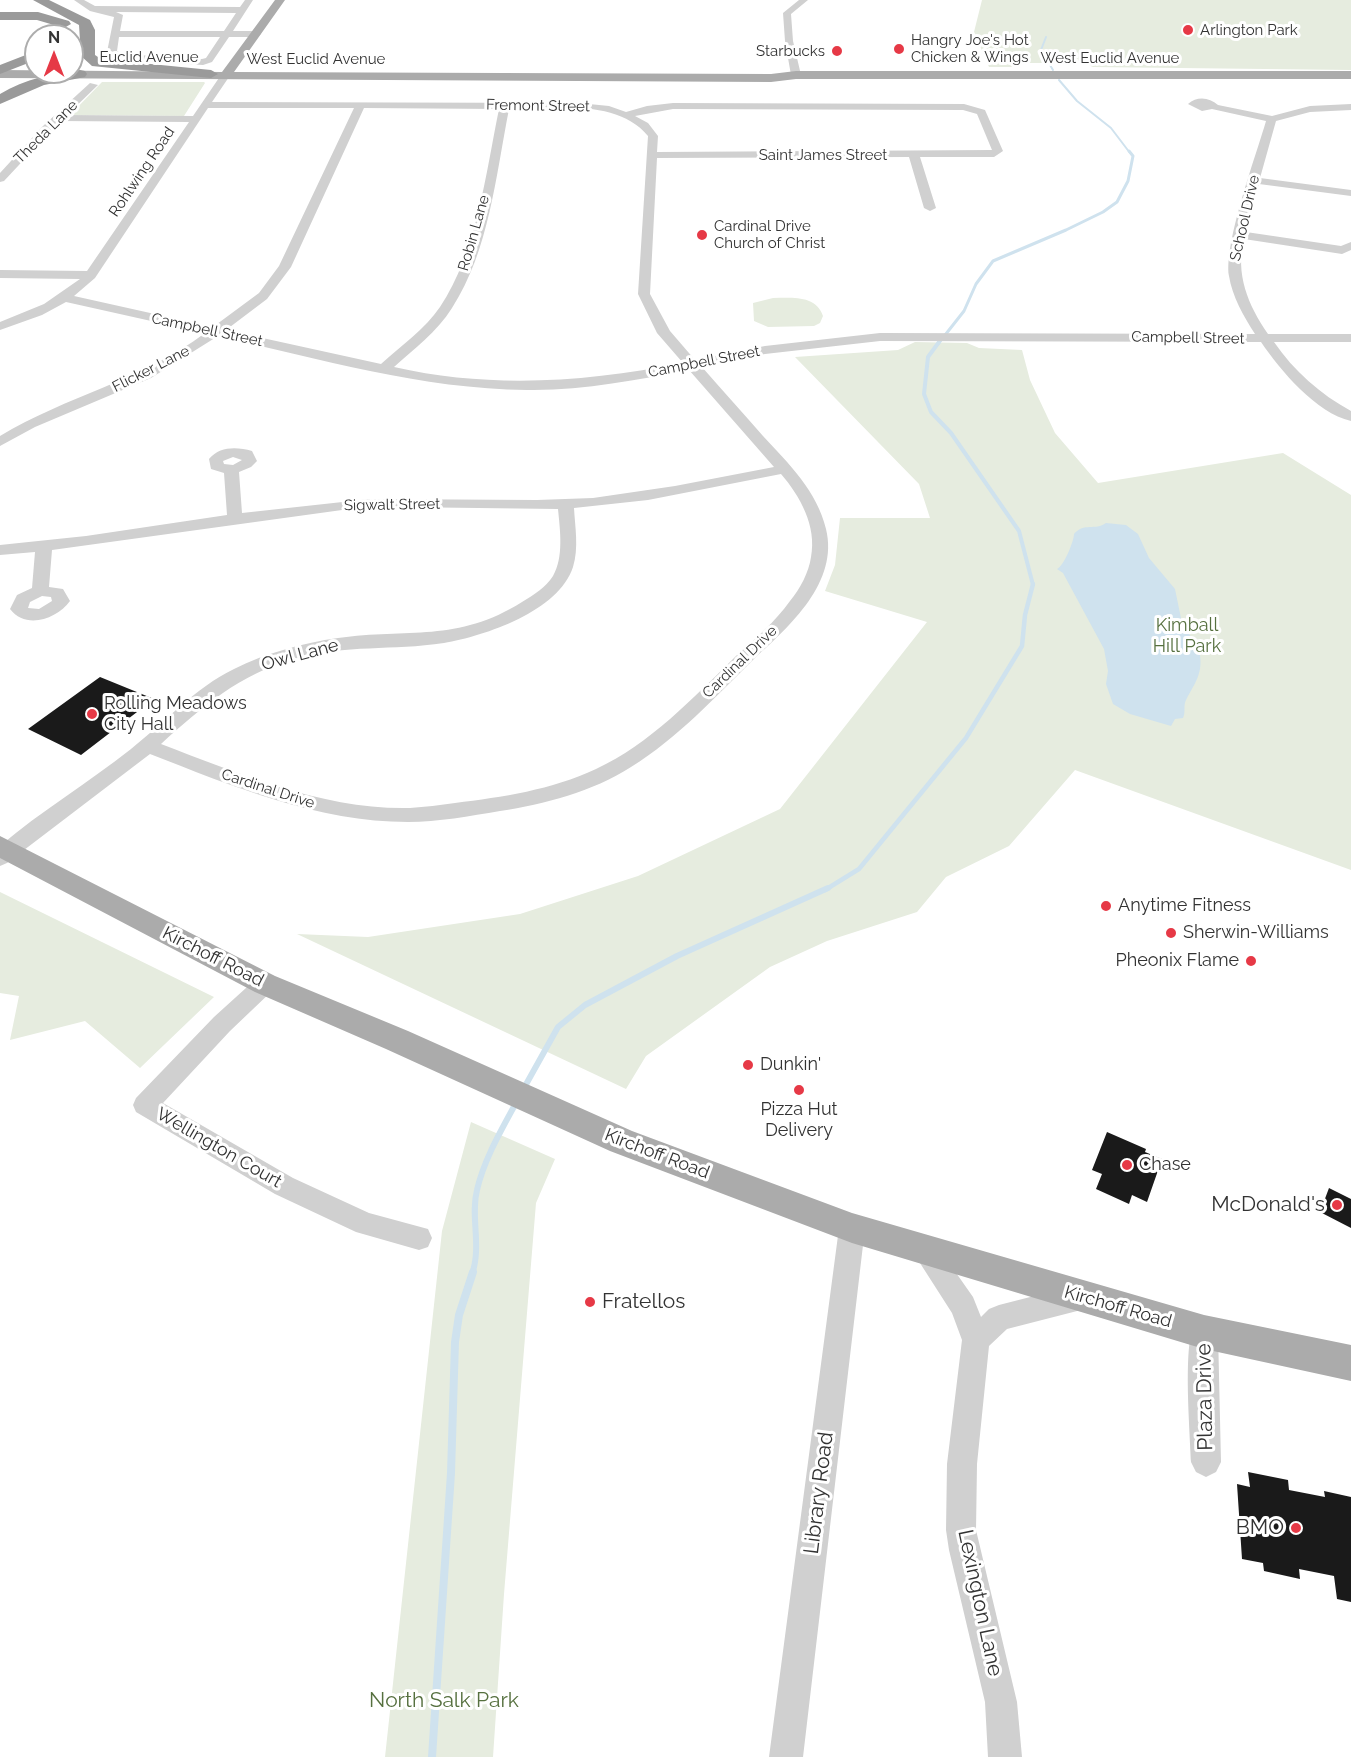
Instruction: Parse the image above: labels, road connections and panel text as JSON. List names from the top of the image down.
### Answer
{
  "streets": {
    "main road": [
      "Euclid Avenue",
      "West Euclid Avenue",
      "Rohlwing Road",
      "Kirchoff Road"
    ],
    "street": [
      "Fremont Street",
      "Theda Lane",
      "Saint James Street",
      "School Drive",
      "Robin Lane",
      "Campbell Street",
      "Flicker Lane",
      "Sigwalt Street",
      "Owl Lane",
      "Cardinal Drive",
      "Wellington Court",
      "Plaza Drive",
      "Library Road",
      "Lexington Lane"
    ]
  },
  "crossings": [
    ["Euclid Avenue", "West Euclid Avenue"],
    ["Euclid Avenue", "Rohlwing Road"],
    ["West Euclid Avenue", "Rohlwing Road"],
    ["Fremont Street", "Saint James Street"],
    ["Fremont Street", "Rohlwing Road"],
    ["Fremont Street", "Robin Lane"],
    ["Fremont Street", "Flicker Lane"],
    ["Fremont Street", "Cardinal Drive"],
    ["Saint James Street", "Cardinal Drive"],
    ["Rohlwing Road", "Campbell Street"],
    ["School Drive", "Campbell Street"],
    ["Robin Lane", "Campbell Street"],
    ["Campbell Street", "Flicker Lane"],
    ["Campbell Street", "Cardinal Drive"],
    ["Sigwalt Street", "Owl Lane"],
    ["Sigwalt Street", "Cardinal Drive"],
    ["Owl Lane", "Cardinal Drive"],
    ["Owl Lane", "Kirchoff Road"],
    ["Kirchoff Road", "Wellington Court"],
    ["Kirchoff Road", "Plaza Drive"],
    ["Kirchoff Road", "Library Road"],
    ["Kirchoff Road", "Lexington Lane"]
  ],
  "parks": ["Kimball Hill Park", "North Salk Park"],
  "places": [
    "Arlington Park",
    "Hangry Joe's Hot Chicken & Wings",
    "Starbucks",
    "Cardinal Drive Church of Christ",
    "Rolling Meadows City Hall",
    "Anytime Fitness",
    "Sherwin-Williams",
    "Pheonix Flame",
    "Dunkin'",
    "Pizza Hut Delivery",
    "Chase",
    "McDonald's",
    "Fratellos",
    "BMO"
  ],
  "north": "top"
}
